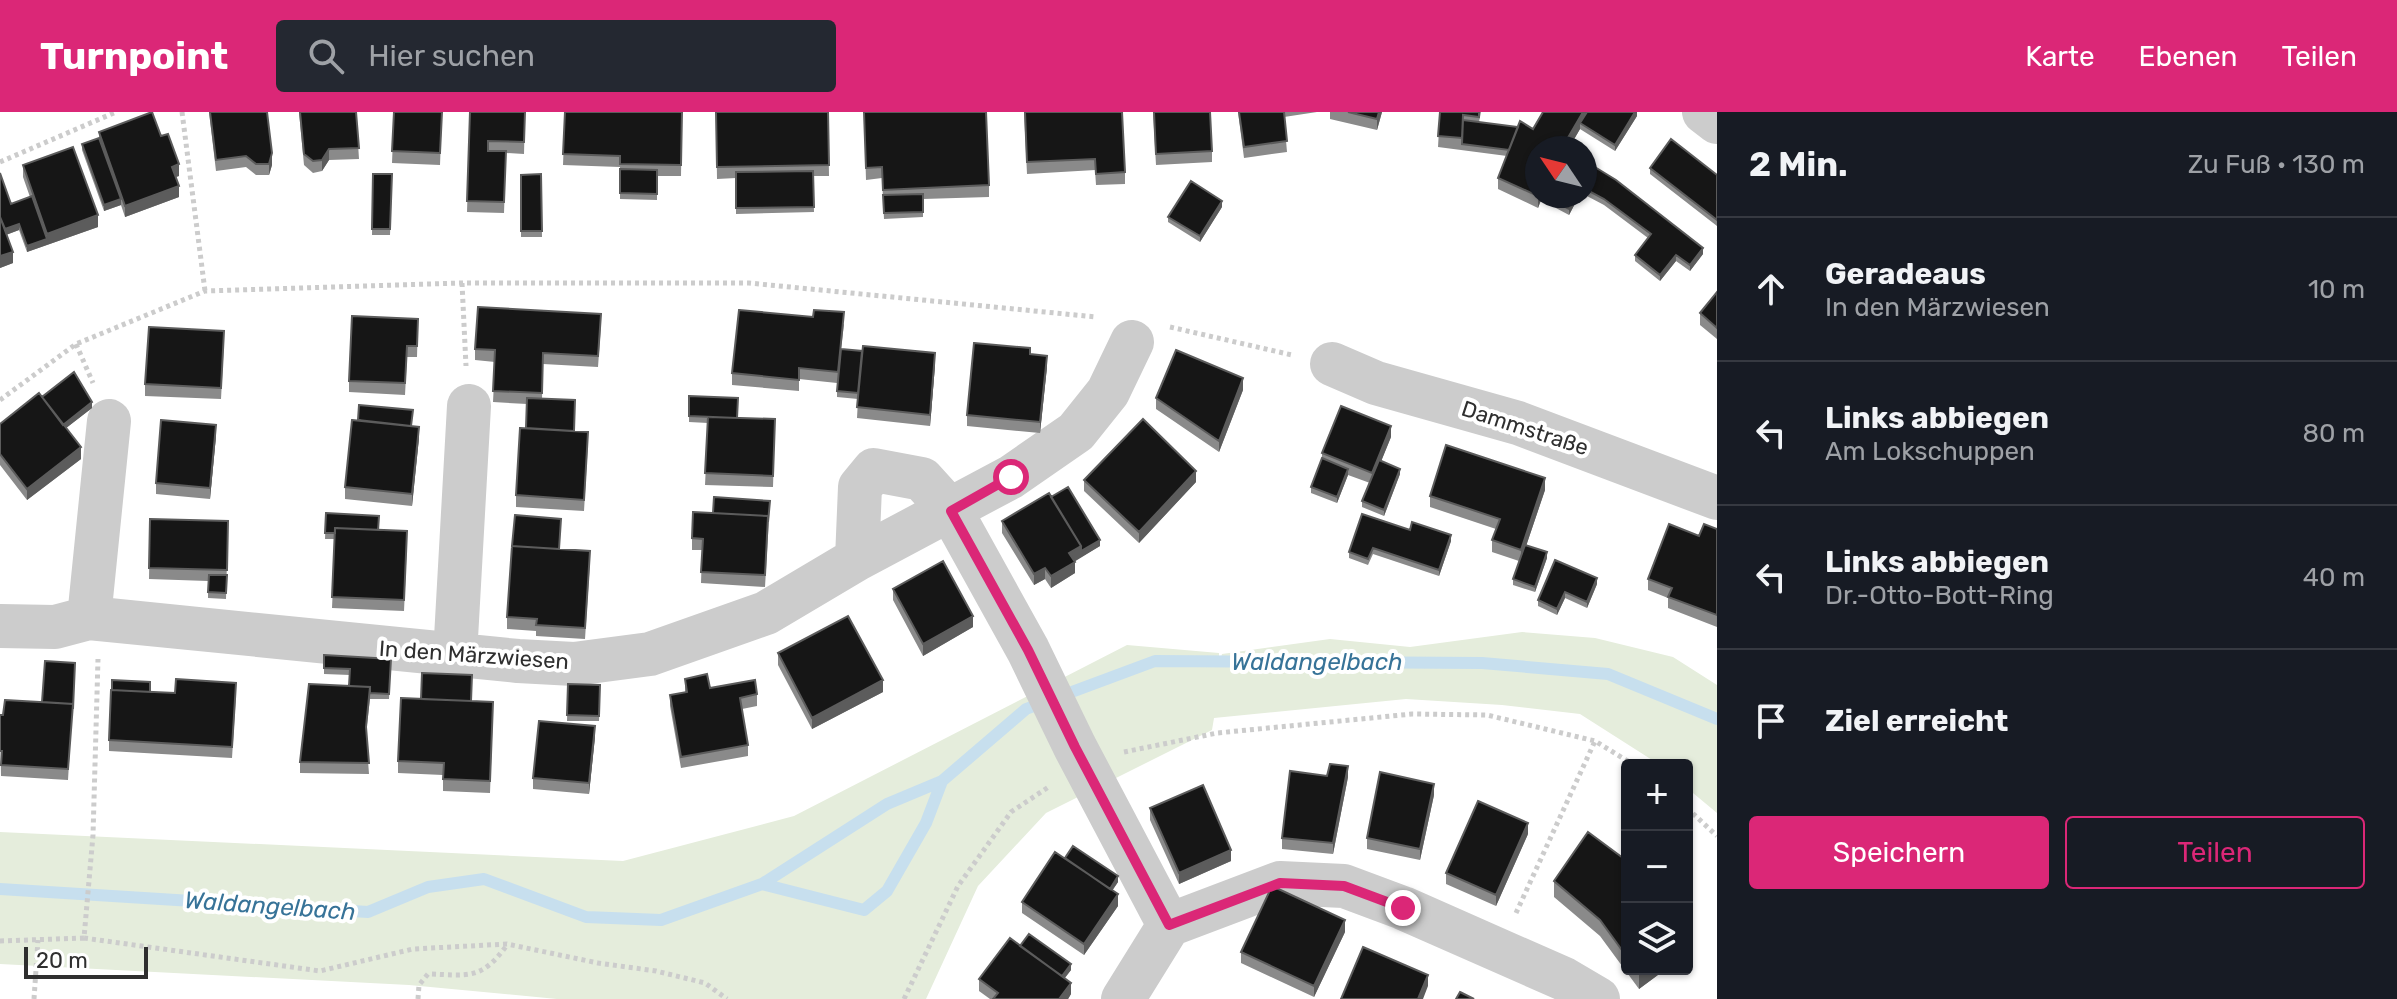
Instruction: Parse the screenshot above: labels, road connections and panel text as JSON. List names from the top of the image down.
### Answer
{
  "streets": {
    "street": ["Dammstraße", "In den Märzwiesen"]
  },
  "water": ["Waldangelbach"],
  "scale_bar": "20 m",
  "north": "top left",
  "page": {
    "header": "Turnpoint",
    "search": "Hier suchen",
    "nav": ["Karte", "Ebenen", "Teilen"],
    "heading": ["2 Min.", "Zu Fuß · 130 m"],
    "list": [
      ["Geradeaus", "In den Märzwiesen", "10 m"],
      ["Links abbiegen", "Am Lokschuppen", "80 m"],
      ["Links abbiegen", "Dr.-Otto-Bott-Ring", "40 m"],
      "Ziel erreicht"
    ],
    "map_buttons": ["+", "−"],
    "buttons": ["Speichern", "Teilen"],
    "scale": "20 m"
  }
}
